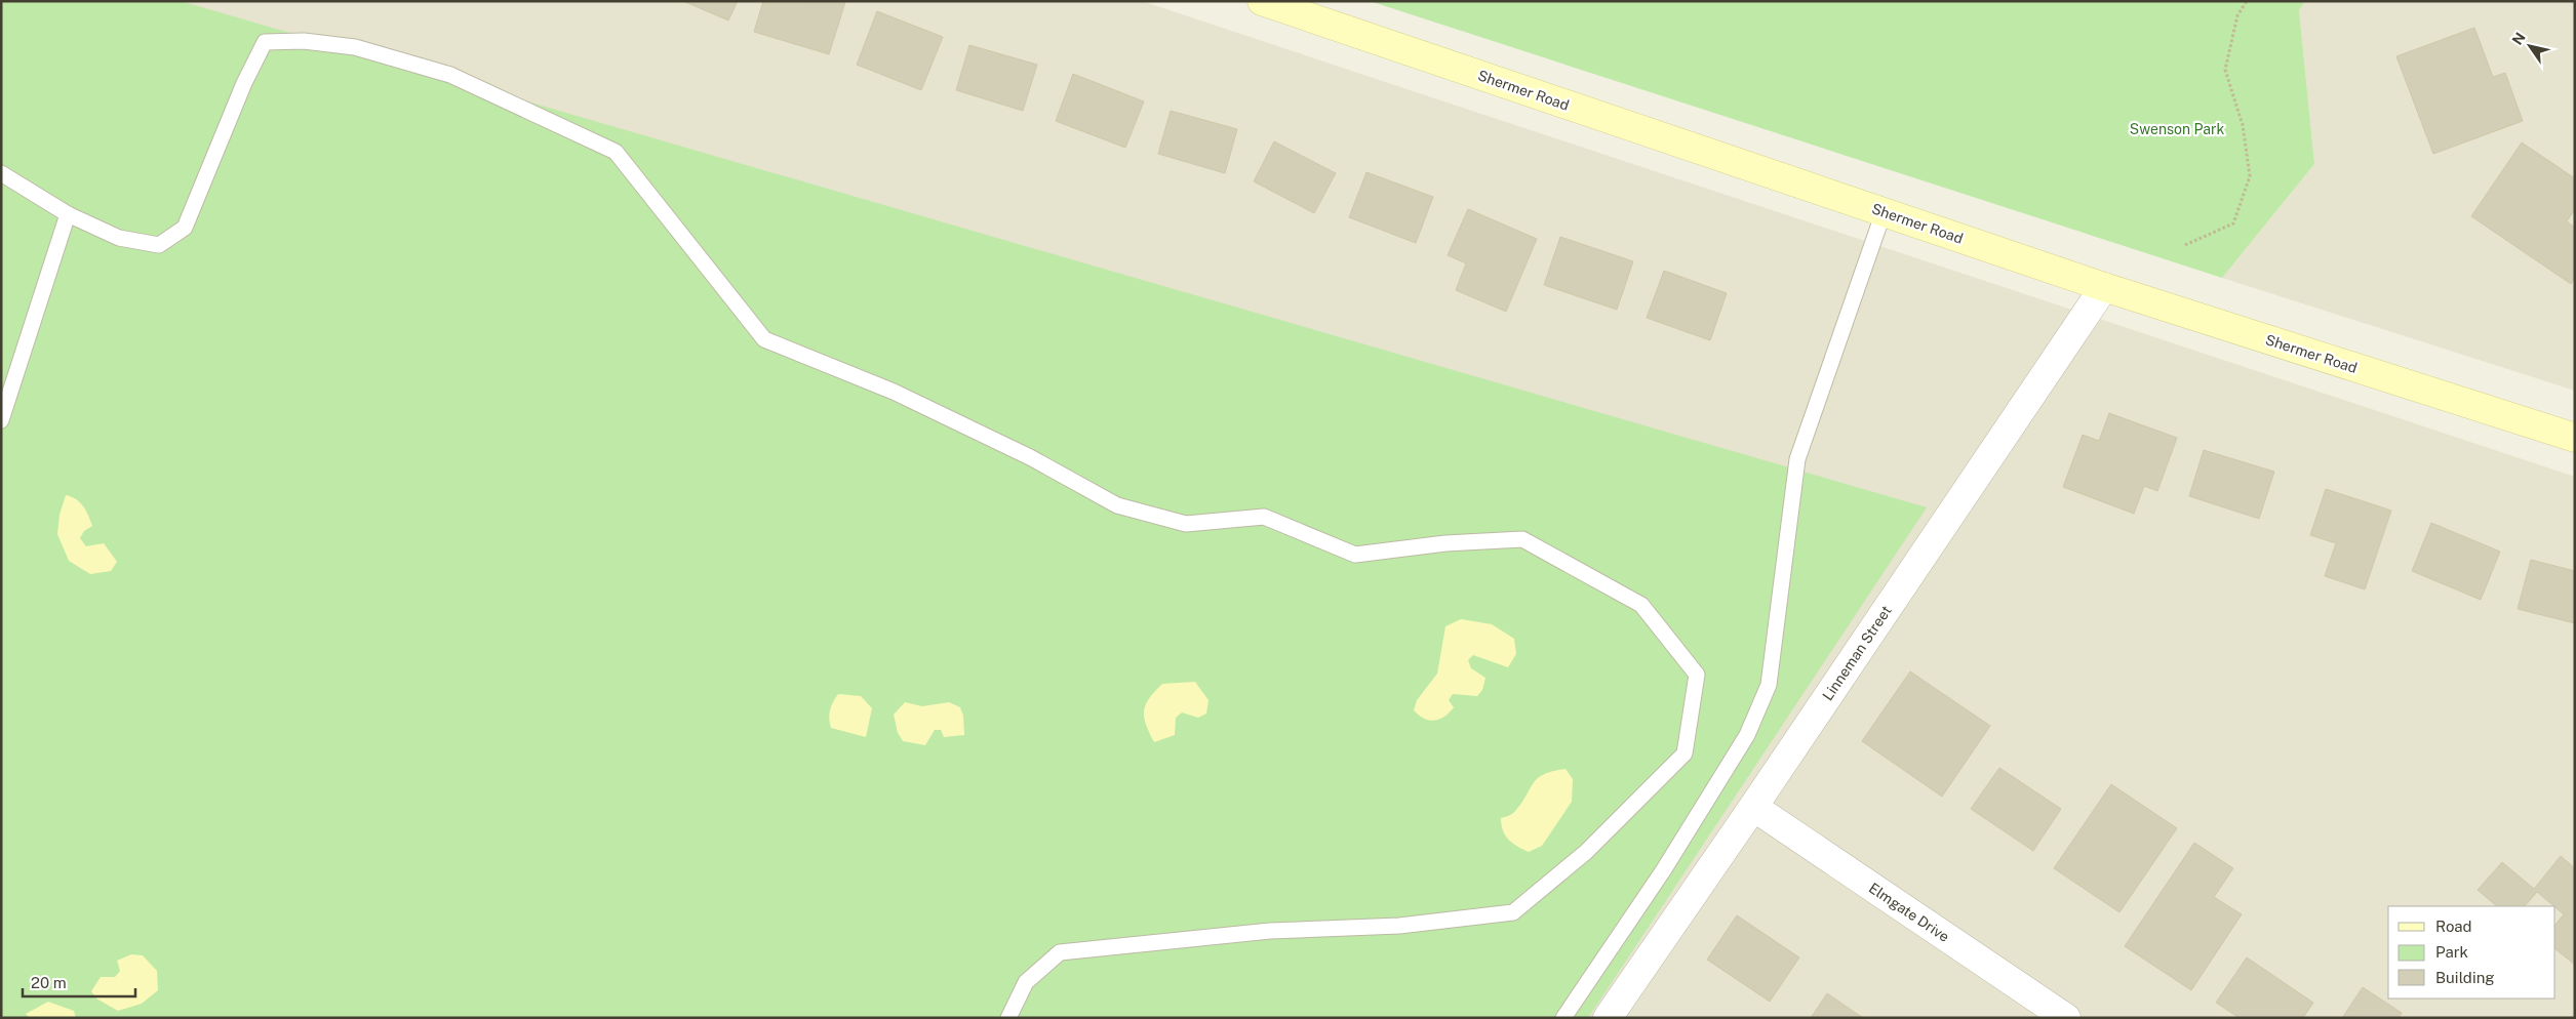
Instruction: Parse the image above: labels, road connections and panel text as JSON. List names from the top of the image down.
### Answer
{
  "streets": {
    "main road": ["Shermer Road"],
    "street": ["Linneman Street", "Elmgate Drive"]
  },
  "crossings": [
    ["Shermer Road", "Linneman Street"],
    ["Linneman Street", "Elmgate Drive"]
  ],
  "parks": ["Swenson Park"],
  "legend": ["Road", "Park", "Building"],
  "scale_bar": "20 m",
  "north": "top left"
}
